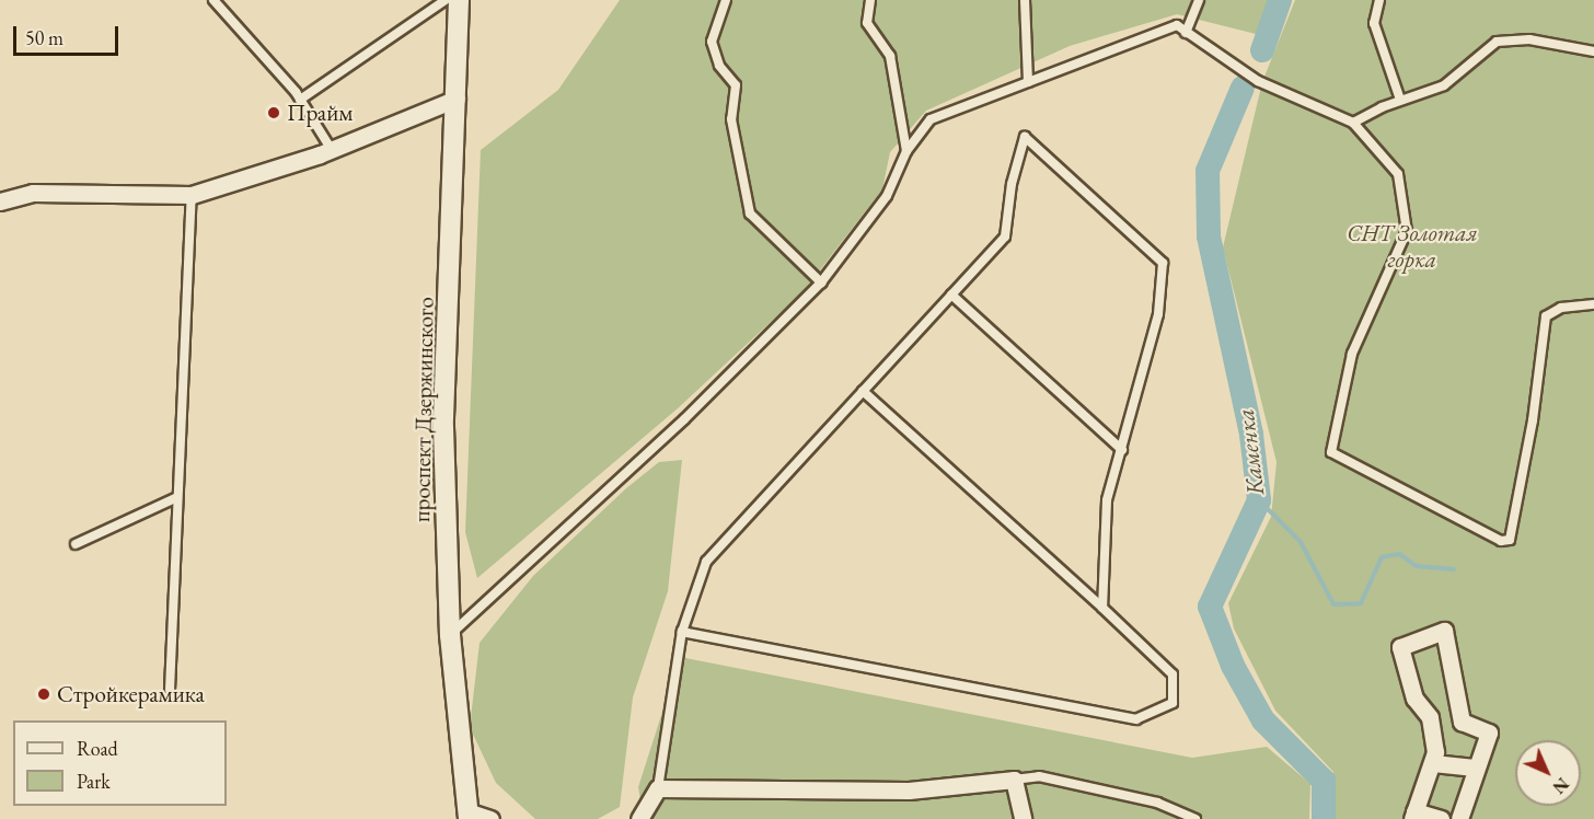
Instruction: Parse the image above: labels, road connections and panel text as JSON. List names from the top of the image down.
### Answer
{
  "streets": {
    "street": ["проспект Дзержинского"]
  },
  "water": ["Каменка"],
  "parks": ["СНТ Золотая горка"],
  "places": ["Прайм", "Стройкерамика"],
  "legend": ["Road", "Park"],
  "scale_bar": "50 m",
  "north": "bottom right"
}
